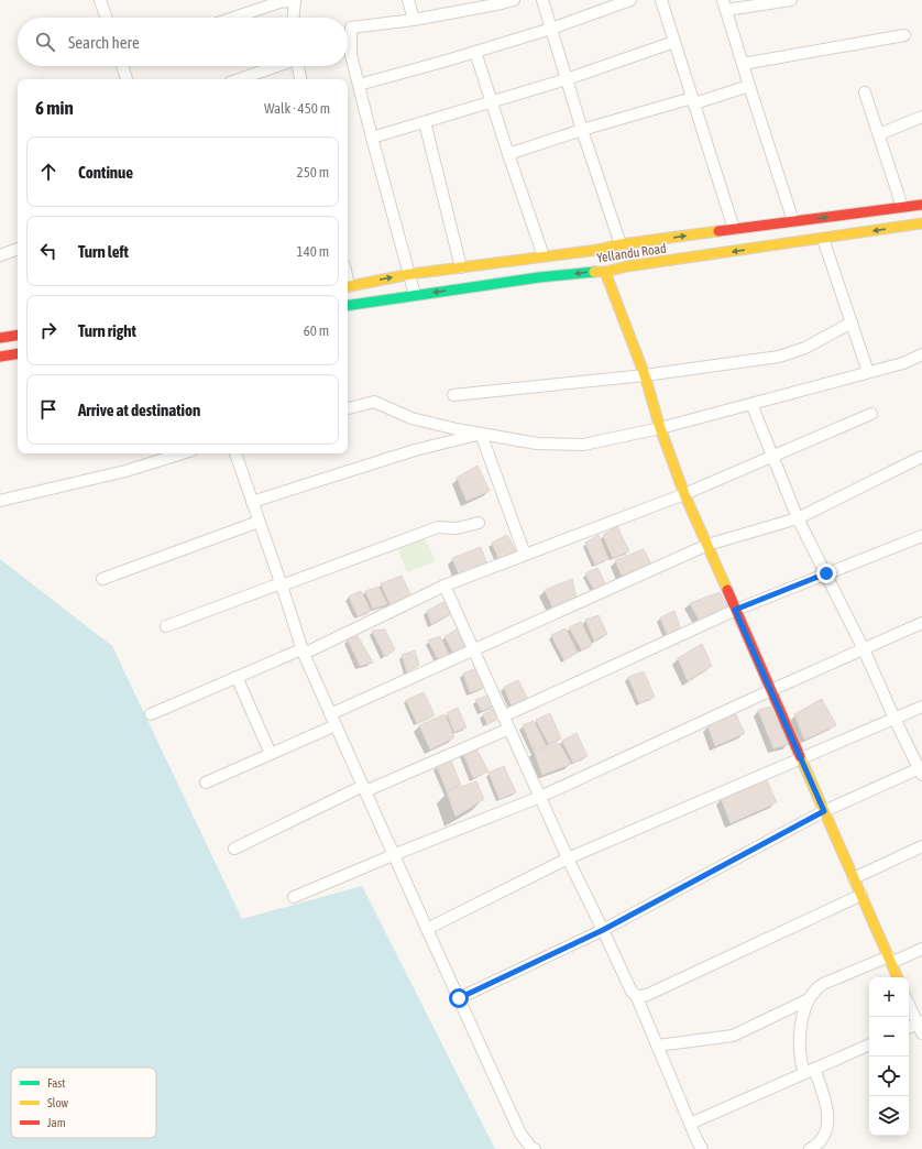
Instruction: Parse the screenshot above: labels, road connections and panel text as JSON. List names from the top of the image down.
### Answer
{
  "streets": {
    "main road": ["Yellandu Road"]
  },
  "legend": ["Fast", "Slow", "Jam"],
  "page": {
    "search": "Search here",
    "heading": ["6 min", "Walk · 450 m"],
    "list": [
      ["Continue", "250 m"],
      ["Turn left", "140 m"],
      ["Turn right", "60 m"],
      "Arrive at destination"
    ],
    "map_buttons": ["+", "−"]
  }
}
